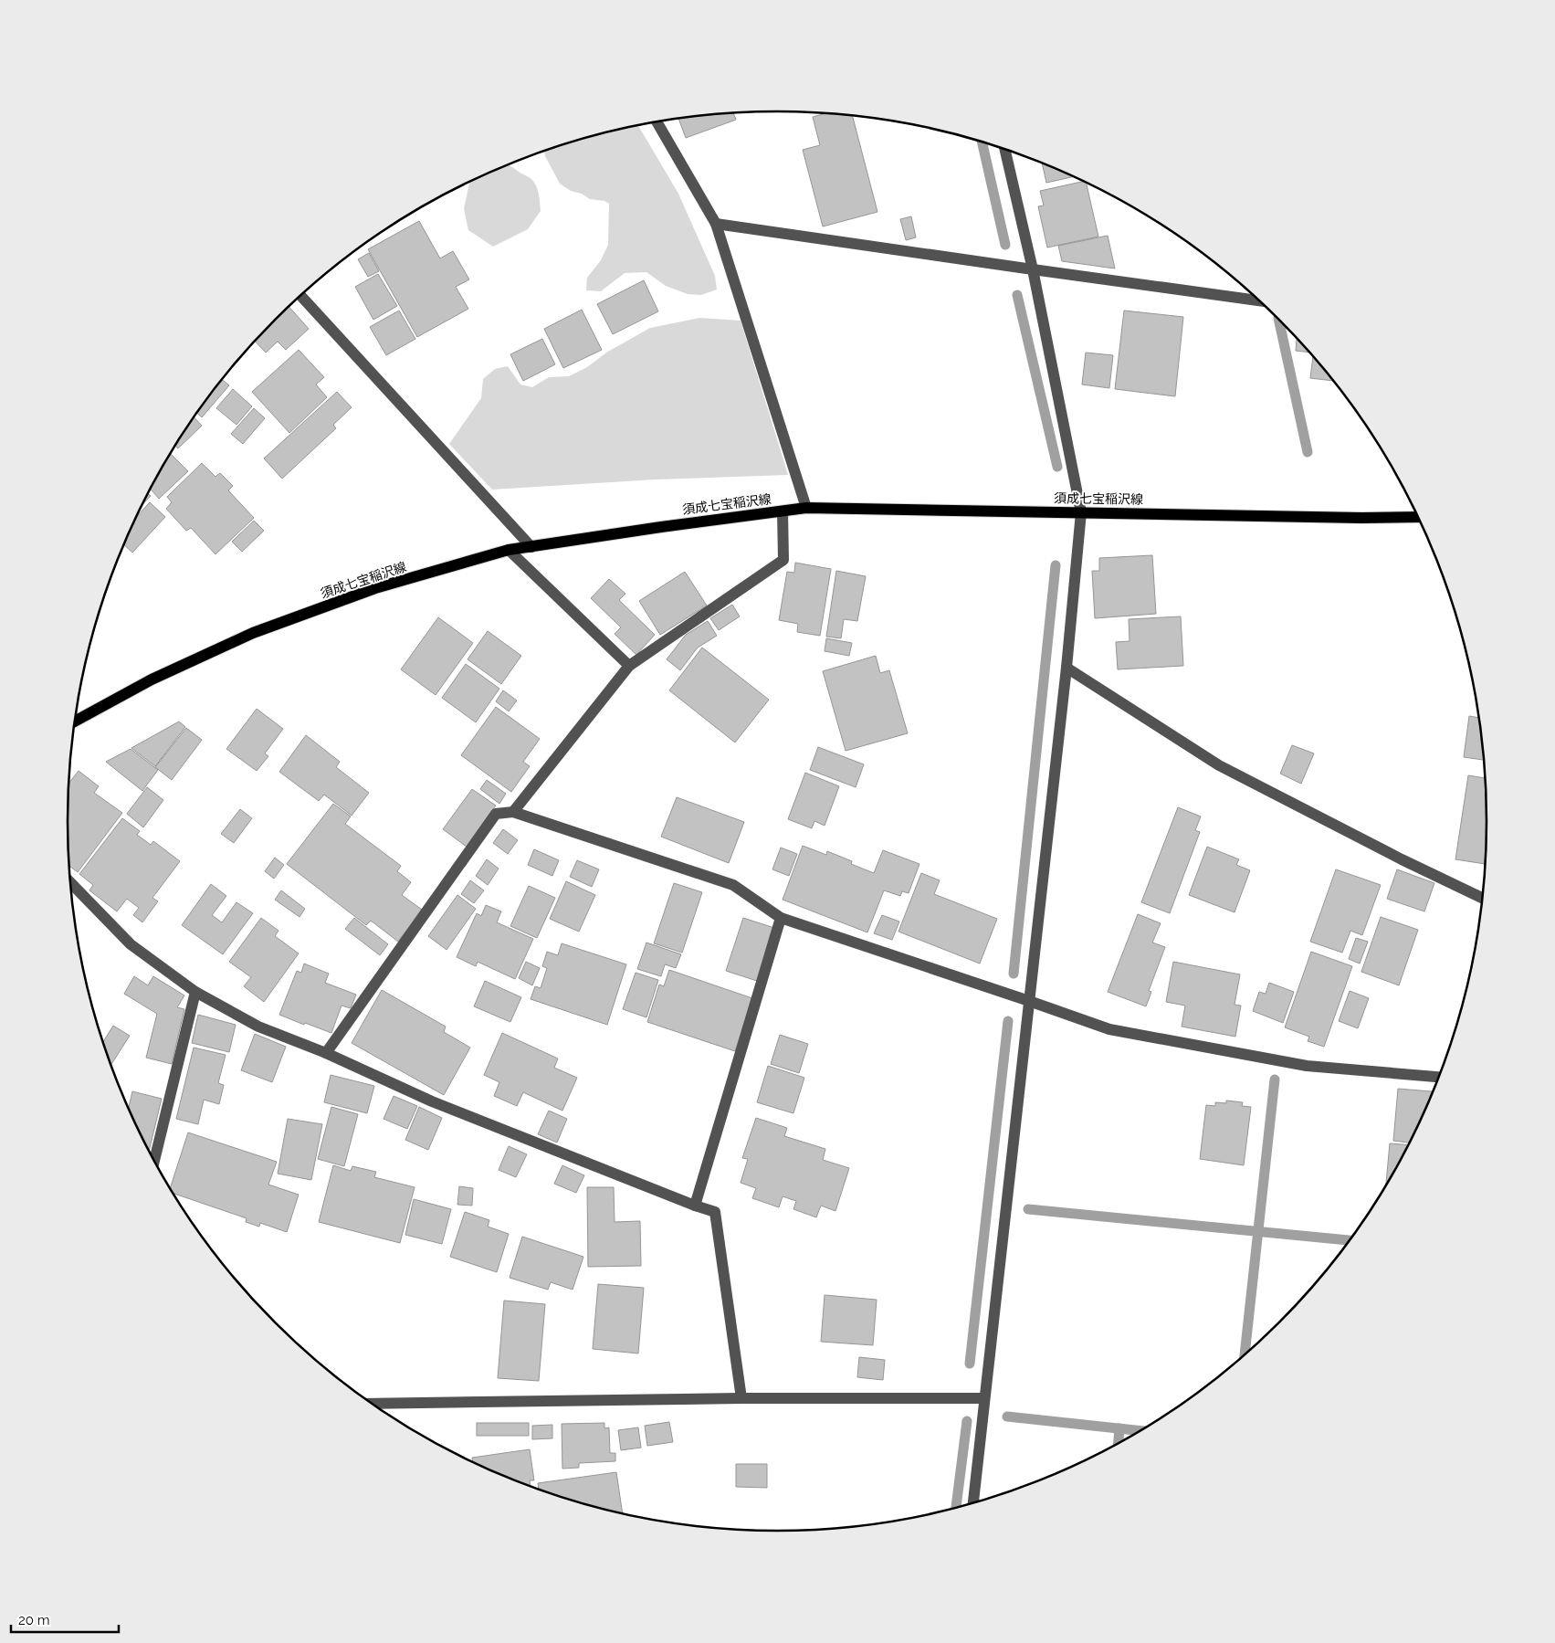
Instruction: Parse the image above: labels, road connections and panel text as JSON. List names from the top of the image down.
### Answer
{
  "streets": {
    "main road": ["須成七宝稲沢線"]
  },
  "scale_bar": "20 m"
}
